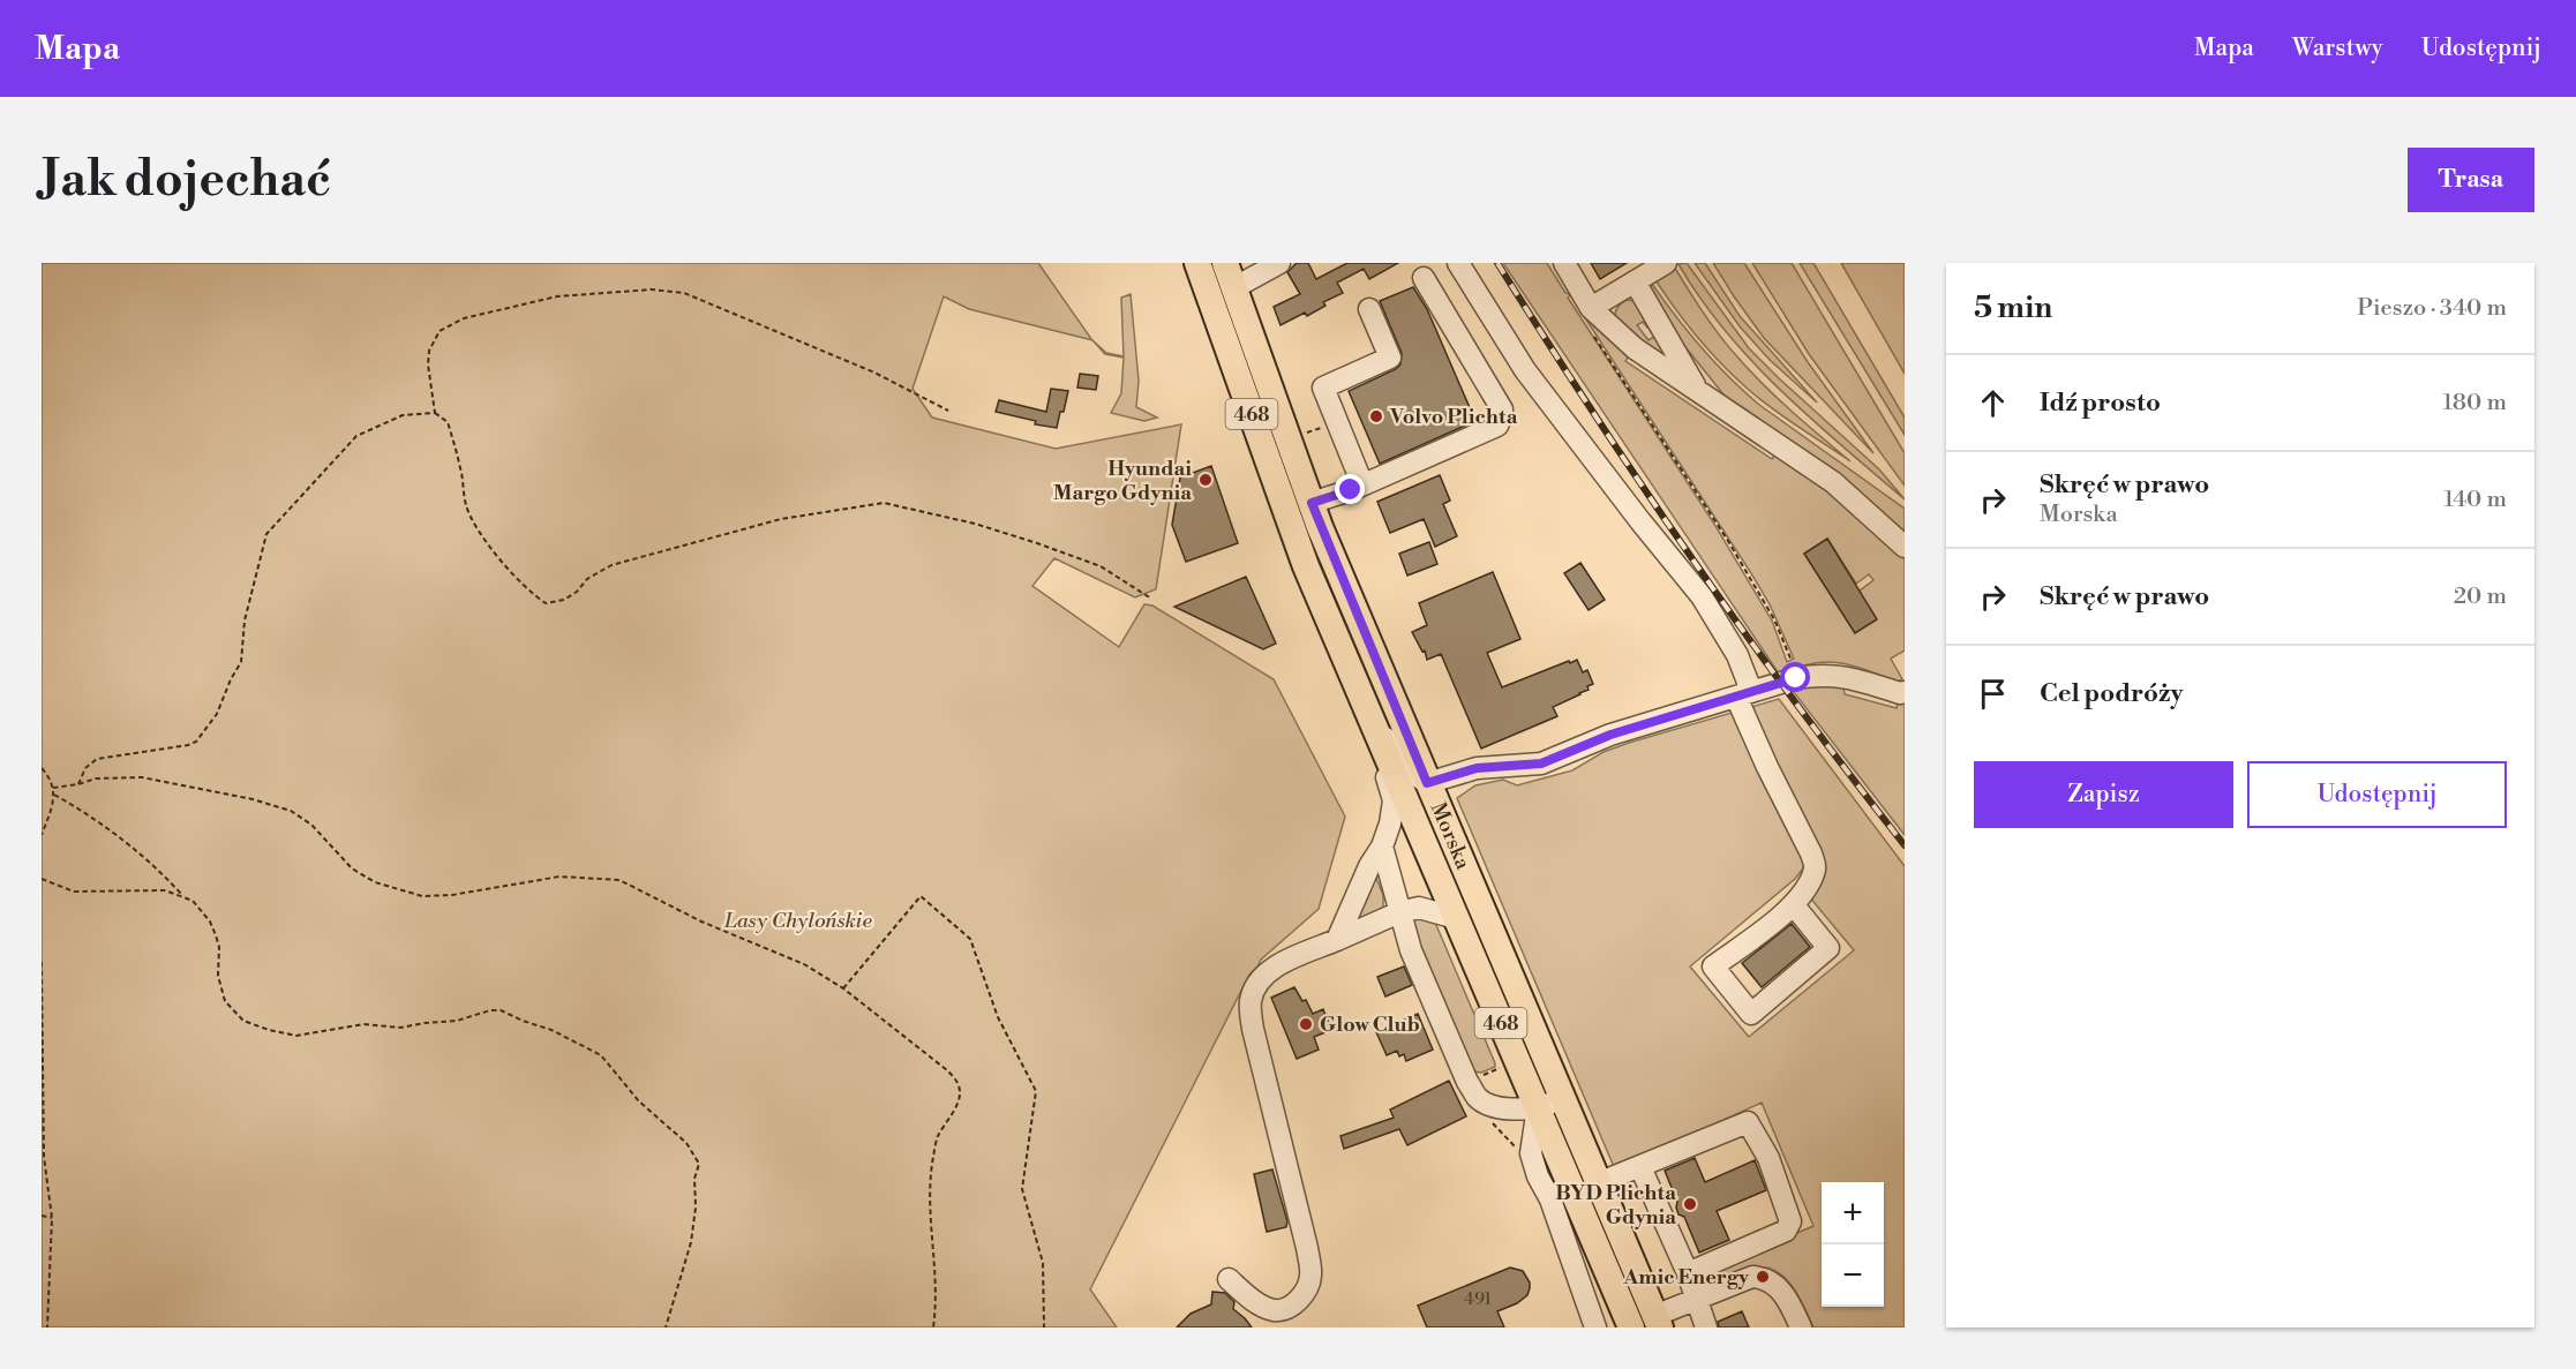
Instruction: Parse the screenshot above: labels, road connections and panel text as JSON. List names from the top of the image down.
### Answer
{
  "streets": {
    "main road": ["468", "Morska"]
  },
  "parks": ["Lasy Chylońskie"],
  "places": [
    "Volvo Plichta",
    "Hyundai Margo Gdynia",
    "Glow Club",
    "BYD Plichta Gdynia",
    "Amic Energy"
  ],
  "house_numbers": ["491"],
  "page": {
    "header": "Mapa",
    "nav": ["Mapa", "Warstwy", "Udostępnij"],
    "buttons": [
      "Trasa",
      ["Zapisz", "Udostępnij"]
    ],
    "title": "Jak dojechać",
    "heading": ["5 min", "Pieszo · 340 m"],
    "list": [
      ["Idź prosto", "180 m"],
      ["Skręć w prawo", "Morska", "140 m"],
      ["Skręć w prawo", "20 m"],
      "Cel podróży"
    ],
    "map_buttons": ["+", "−"]
  }
}
